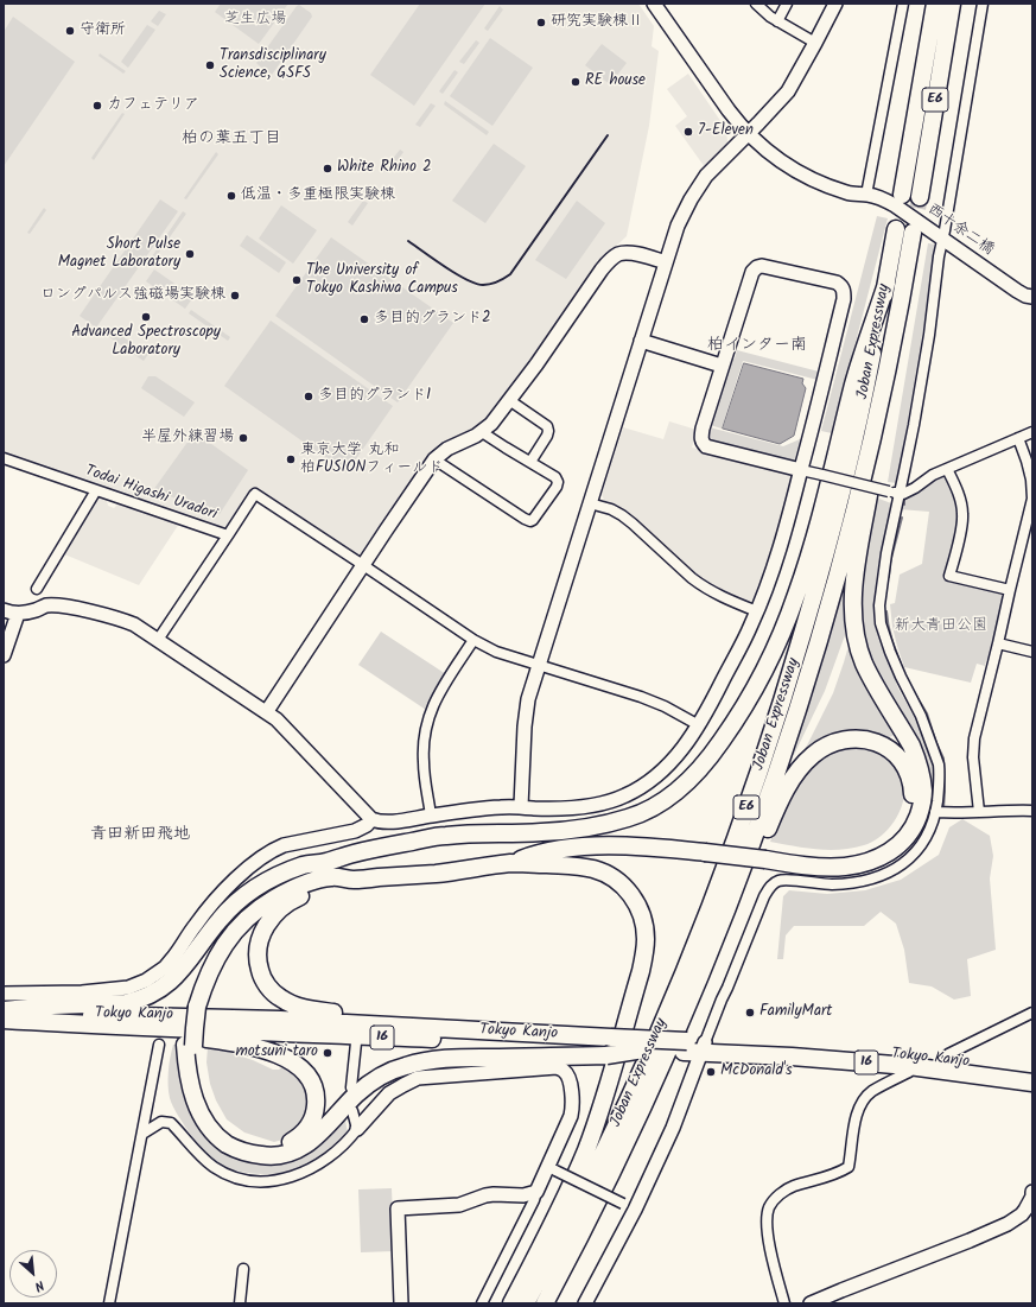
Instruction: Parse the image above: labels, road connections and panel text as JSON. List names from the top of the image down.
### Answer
{
  "streets": {
    "highway": [
      "E6",
      "Joban Expressway",
      "Tokyo Kanjo",
      "16"
    ],
    "street": ["西十余二橋", "Todai Higashi Uradori"]
  },
  "districts": ["柏の葉五丁目", "柏インター南", "青田新田飛地"],
  "parks": ["芝生広場", "新大青田公園"],
  "places": [
    "研究実験棟Ⅱ",
    "守衛所",
    "Transdisciplinary Science, GSFS",
    "RE house",
    "カフェテリア",
    "7-Eleven",
    "White Rhino 2",
    "低温・多重極限実験棟",
    "Short Pulse Magnet Laboratory",
    "The University of Tokyo Kashiwa Campus",
    "ロングパルス強磁場実験棟",
    "Advanced Spectroscopy Laboratory",
    "多目的グランド2",
    "多目的グランド1",
    "半屋外練習場",
    "東京大学 丸和 柏FUSIONフィールド",
    "FamilyMart",
    "motsuni taro",
    "McDonald's"
  ],
  "north": "bottom right"
}
